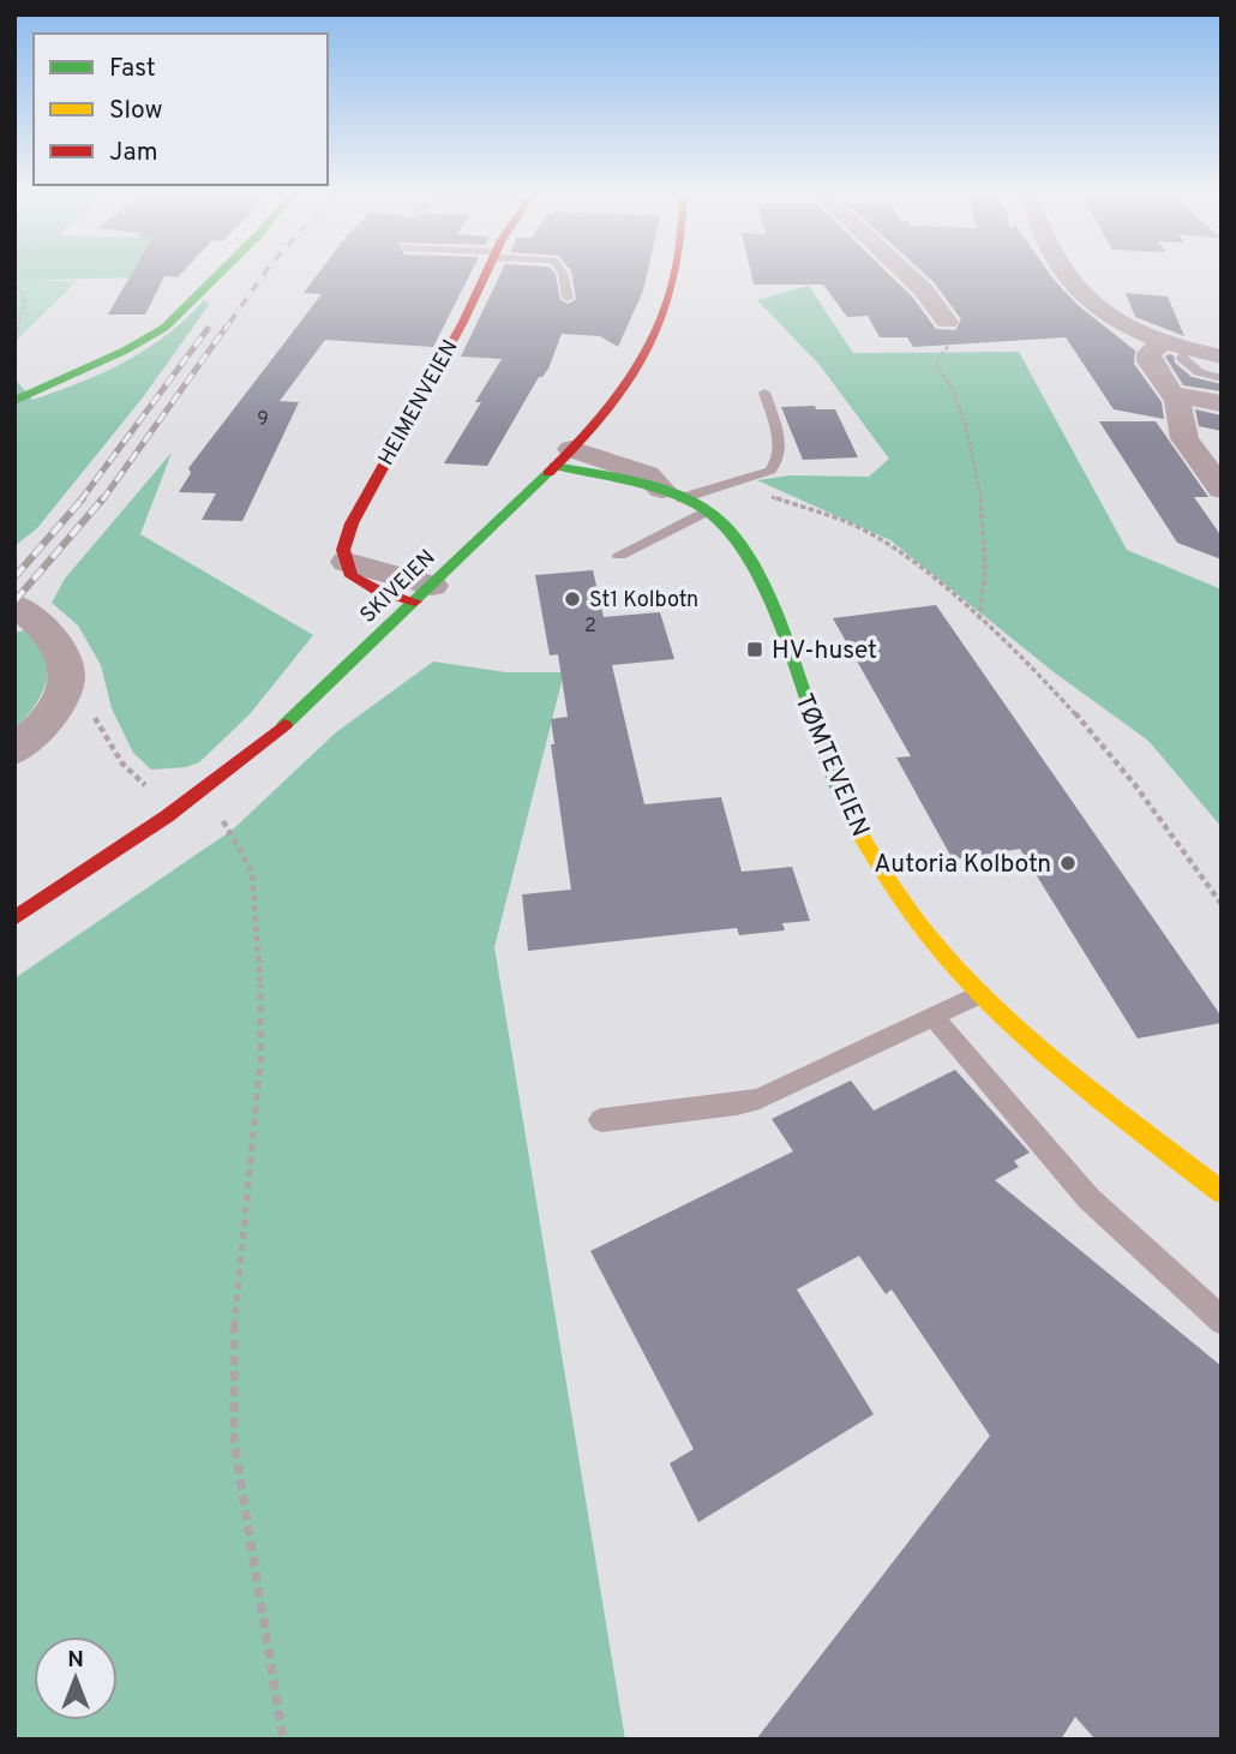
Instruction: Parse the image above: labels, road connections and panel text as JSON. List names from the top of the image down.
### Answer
{
  "streets": {
    "street": ["HEIMENVEIEN", "SKIVEIEN", "TØMTEVEIEN"]
  },
  "crossings": [
    ["HEIMENVEIEN", "SKIVEIEN"],
    ["SKIVEIEN", "TØMTEVEIEN"]
  ],
  "places": {
    "other": ["St1 Kolbotn", "Autoria Kolbotn"],
    "transit": ["HV-huset"]
  },
  "house_numbers": ["9", "2"],
  "legend": ["Fast", "Slow", "Jam"],
  "north": "top"
}
